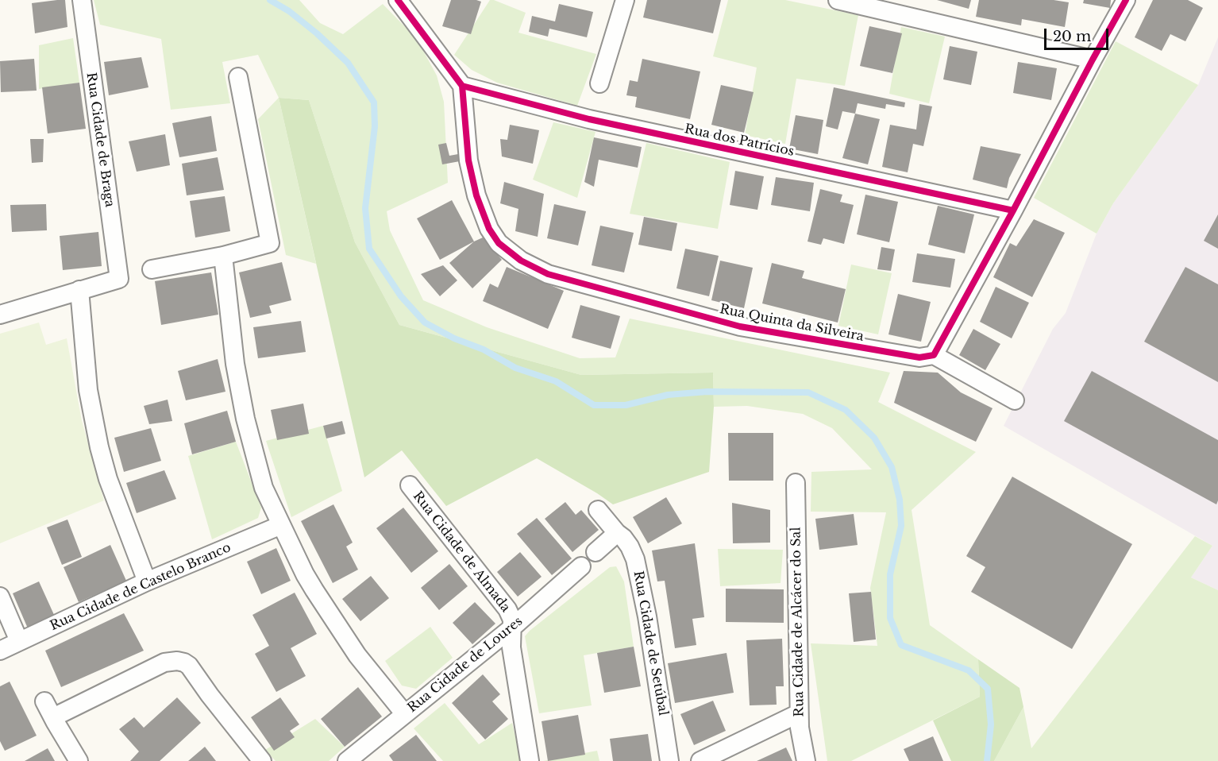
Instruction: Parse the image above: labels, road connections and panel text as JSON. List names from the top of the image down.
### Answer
{
  "streets": {
    "street": [
      "Rua Cidade de Braga",
      "Rua dos Patrícios",
      "Rua Quinta da Silveira",
      "Rua Cidade de Almada",
      "Rua Cidade de Castelo Branco",
      "Rua Cidade de Alcácer do Sal",
      "Rua Cidade de Setúbal",
      "Rua Cidade de Loures"
    ]
  },
  "crossings": [
    ["Rua dos Patrícios", "Rua Quinta da Silveira"],
    ["Rua Cidade de Almada", "Rua Cidade de Loures"]
  ],
  "scale_bar": "20 m"
}
